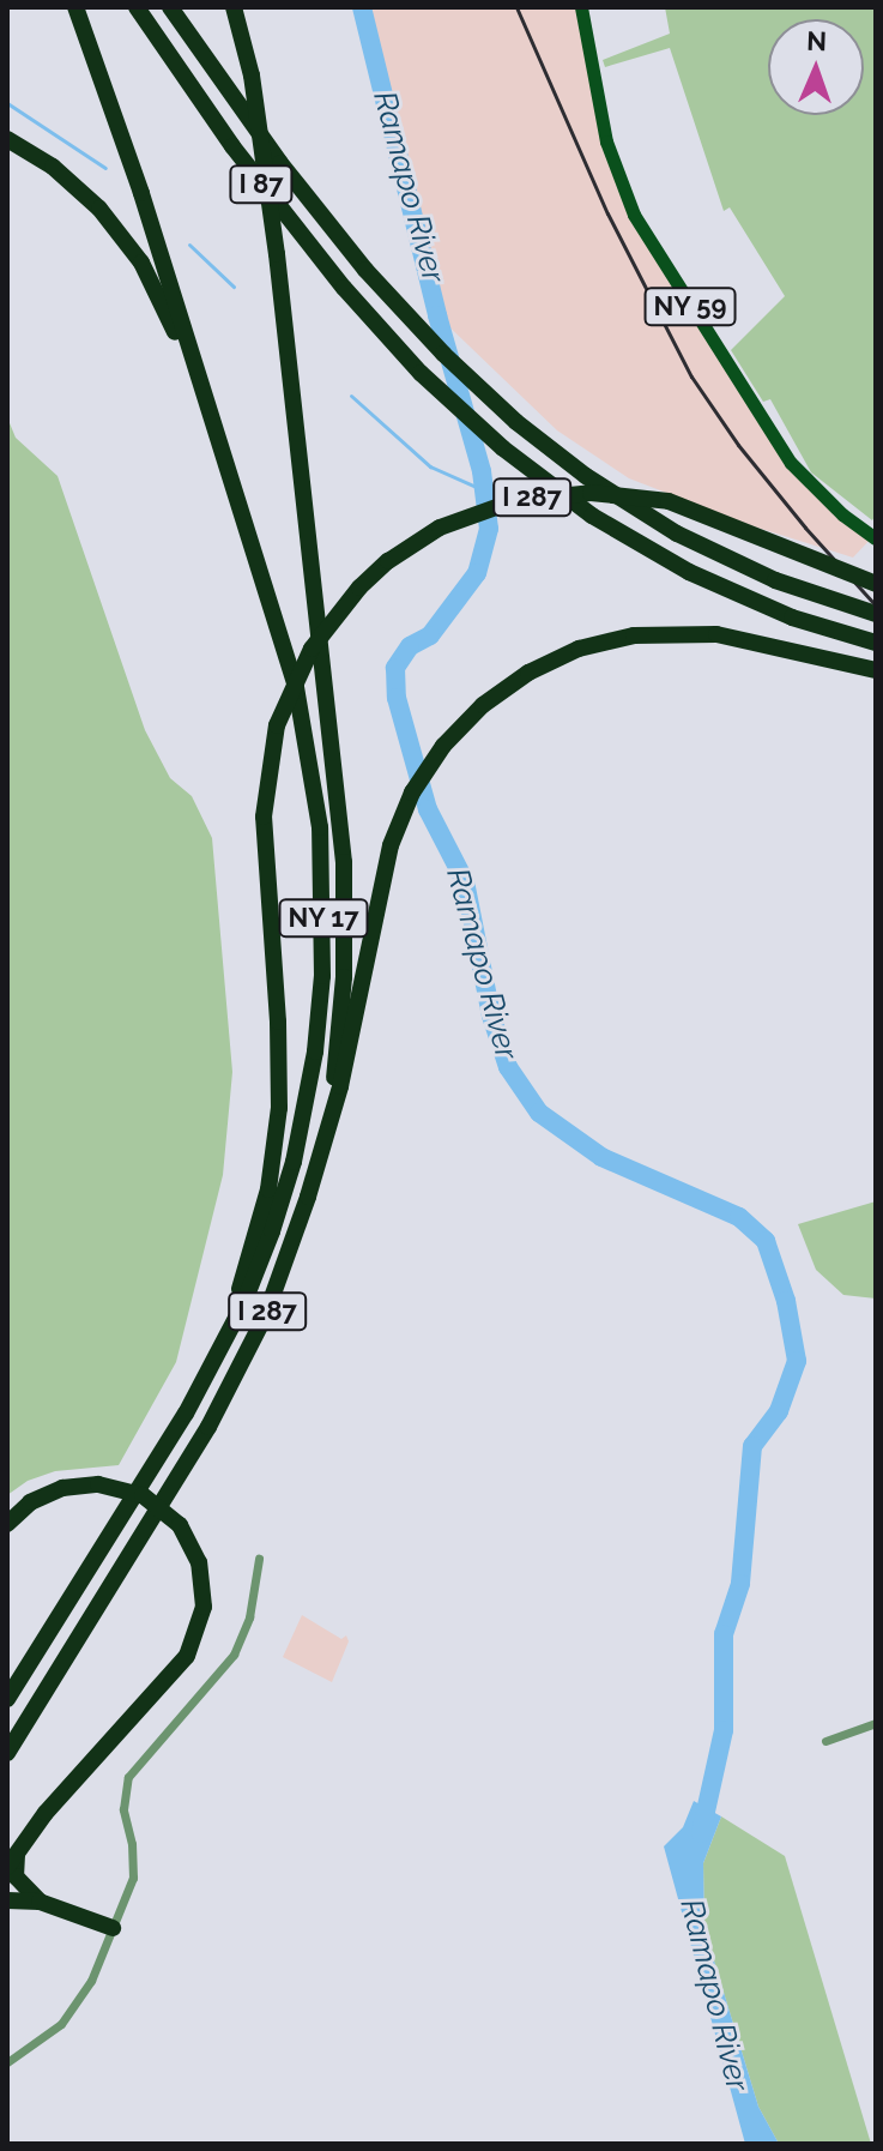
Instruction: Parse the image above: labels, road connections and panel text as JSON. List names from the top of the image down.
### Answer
{
  "streets": {
    "highway": ["I 87", "I 287", "NY 17"],
    "main road": ["NY 59"]
  },
  "crossings": [
    ["I 287", "NY 17"]
  ],
  "water": ["Ramapo River"],
  "north": "top"
}
